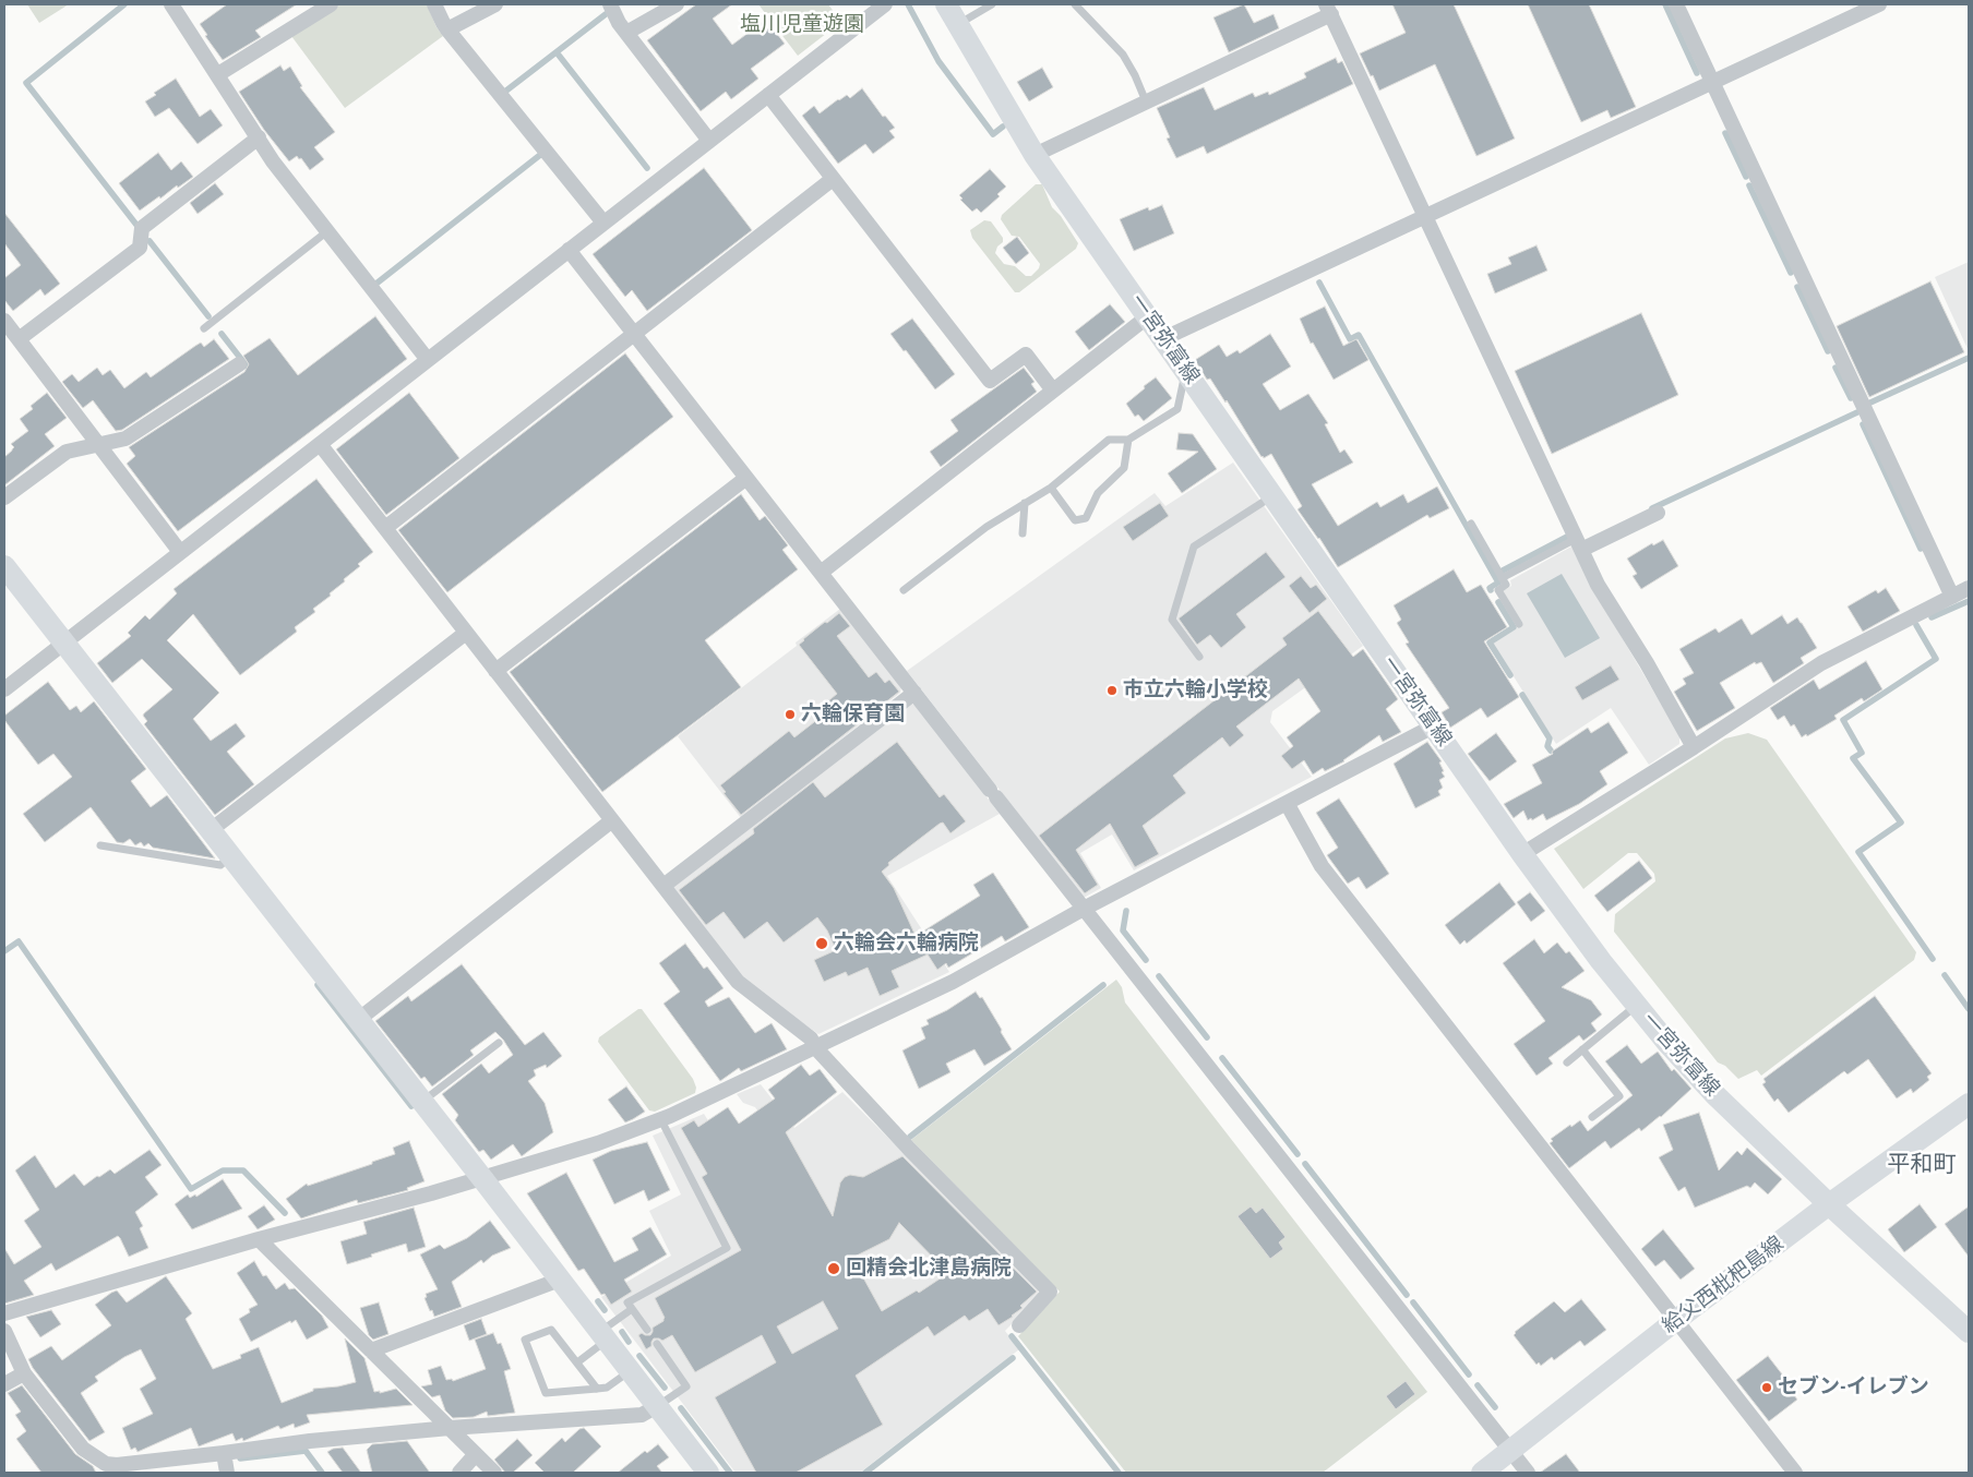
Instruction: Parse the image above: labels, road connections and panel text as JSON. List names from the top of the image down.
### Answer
{
  "streets": {
    "main road": ["一宮弥富線", "給父西枇杷島線"]
  },
  "crossings": [
    ["一宮弥富線", "給父西枇杷島線"]
  ],
  "districts": ["平和町"],
  "parks": ["塩川児童遊園"],
  "places": [
    "市立六輪小学校",
    "六輪保育園",
    "六輪会六輪病院",
    "回精会北津島病院",
    "セブン-イレブン"
  ]
}
